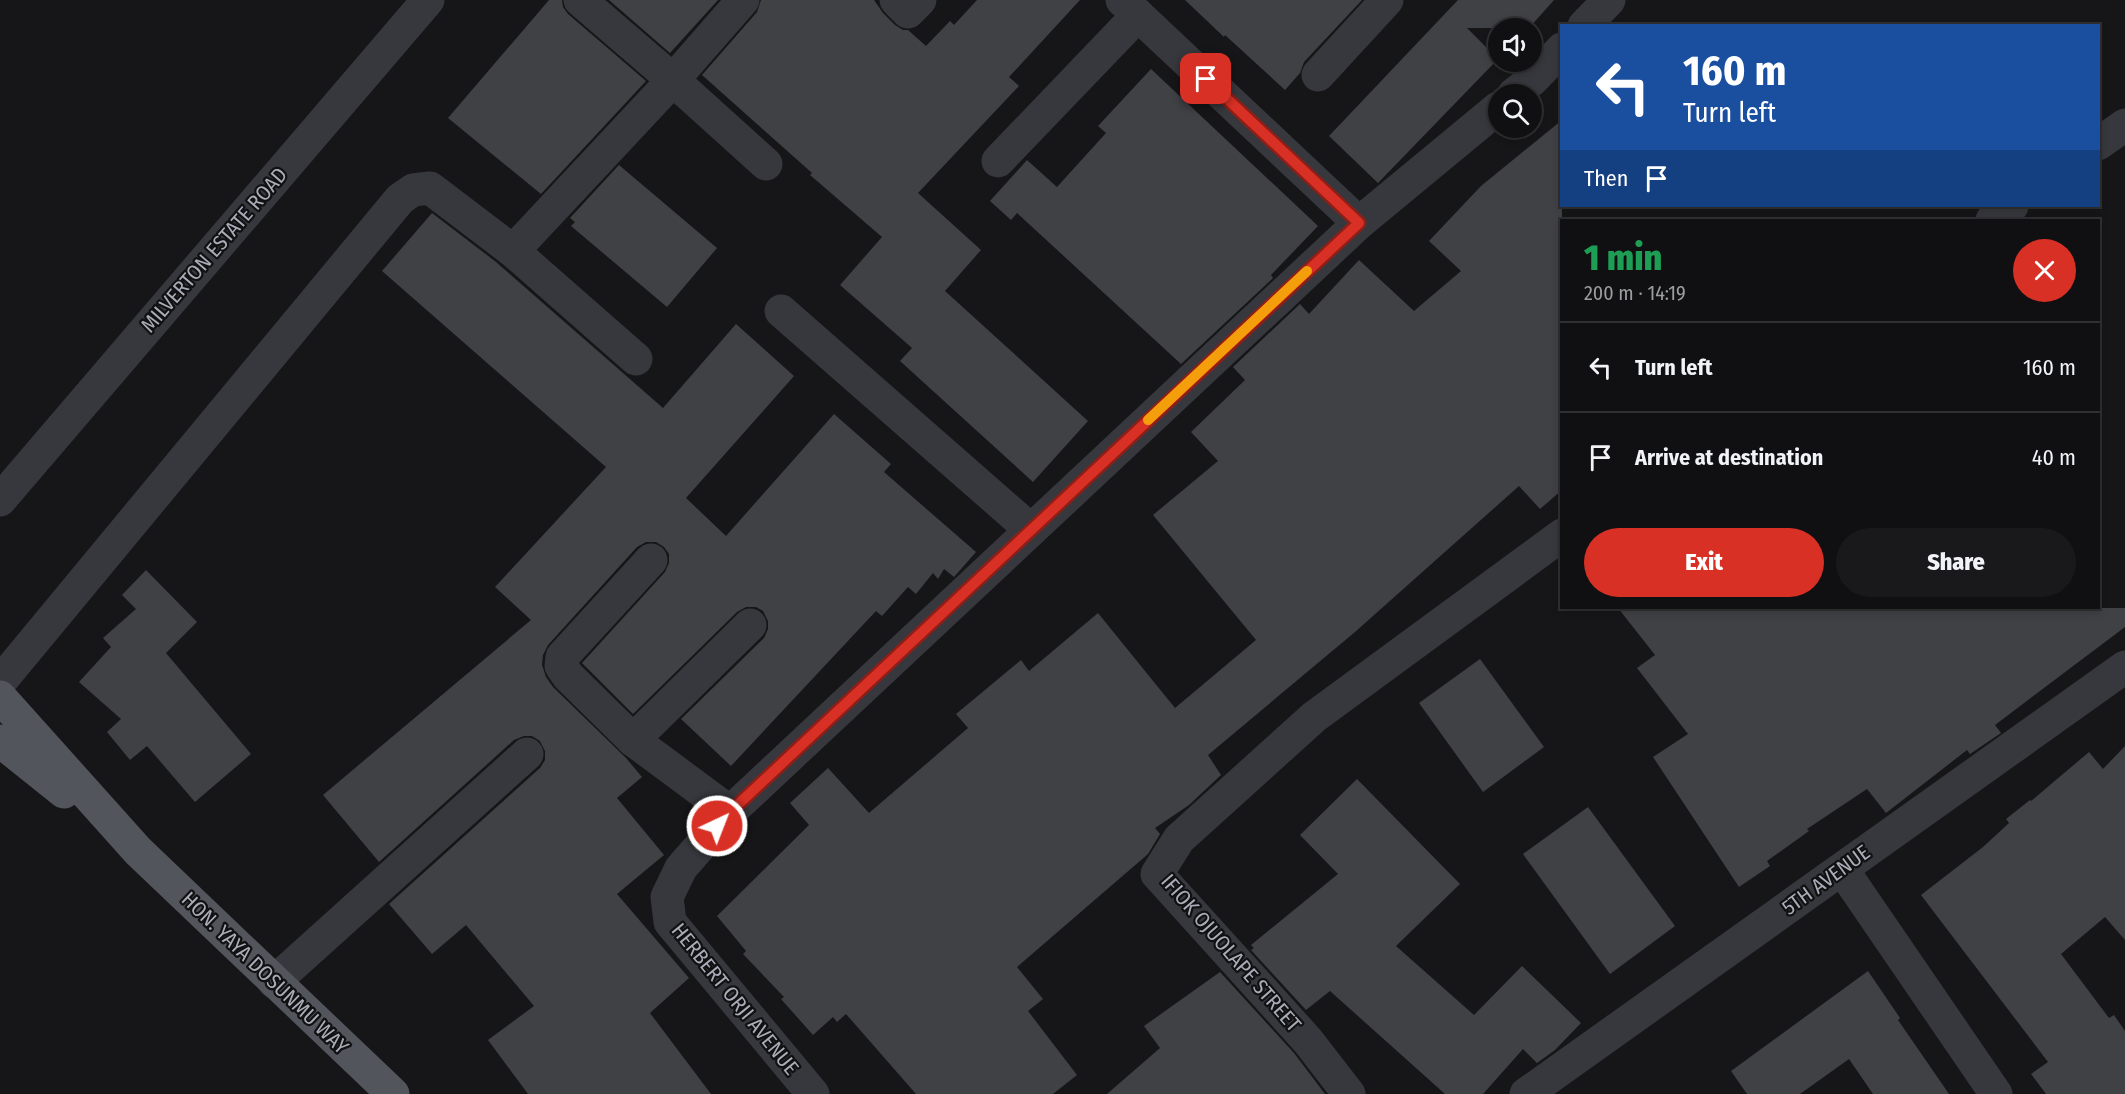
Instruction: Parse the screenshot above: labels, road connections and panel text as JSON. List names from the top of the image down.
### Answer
{
  "streets": {
    "main road": ["HON. YAYA DOSUNMU WAY"],
    "street": [
      "MILVERTON ESTATE ROAD",
      "5TH AVENUE",
      "IFIOK OJUOLAPE STREET",
      "HERBERT ORJI AVENUE"
    ]
  },
  "page": {
    "turn": ["160 m", "Turn left"],
    "then": "Then",
    "heading": ["1 min", "200 m · 14:19"],
    "list": [
      {
        "name": "Turn left",
        "value": "160 m"
      },
      {
        "name": "Arrive at destination",
        "value": "40 m"
      }
    ],
    "buttons": ["Exit", "Share"]
  }
}
